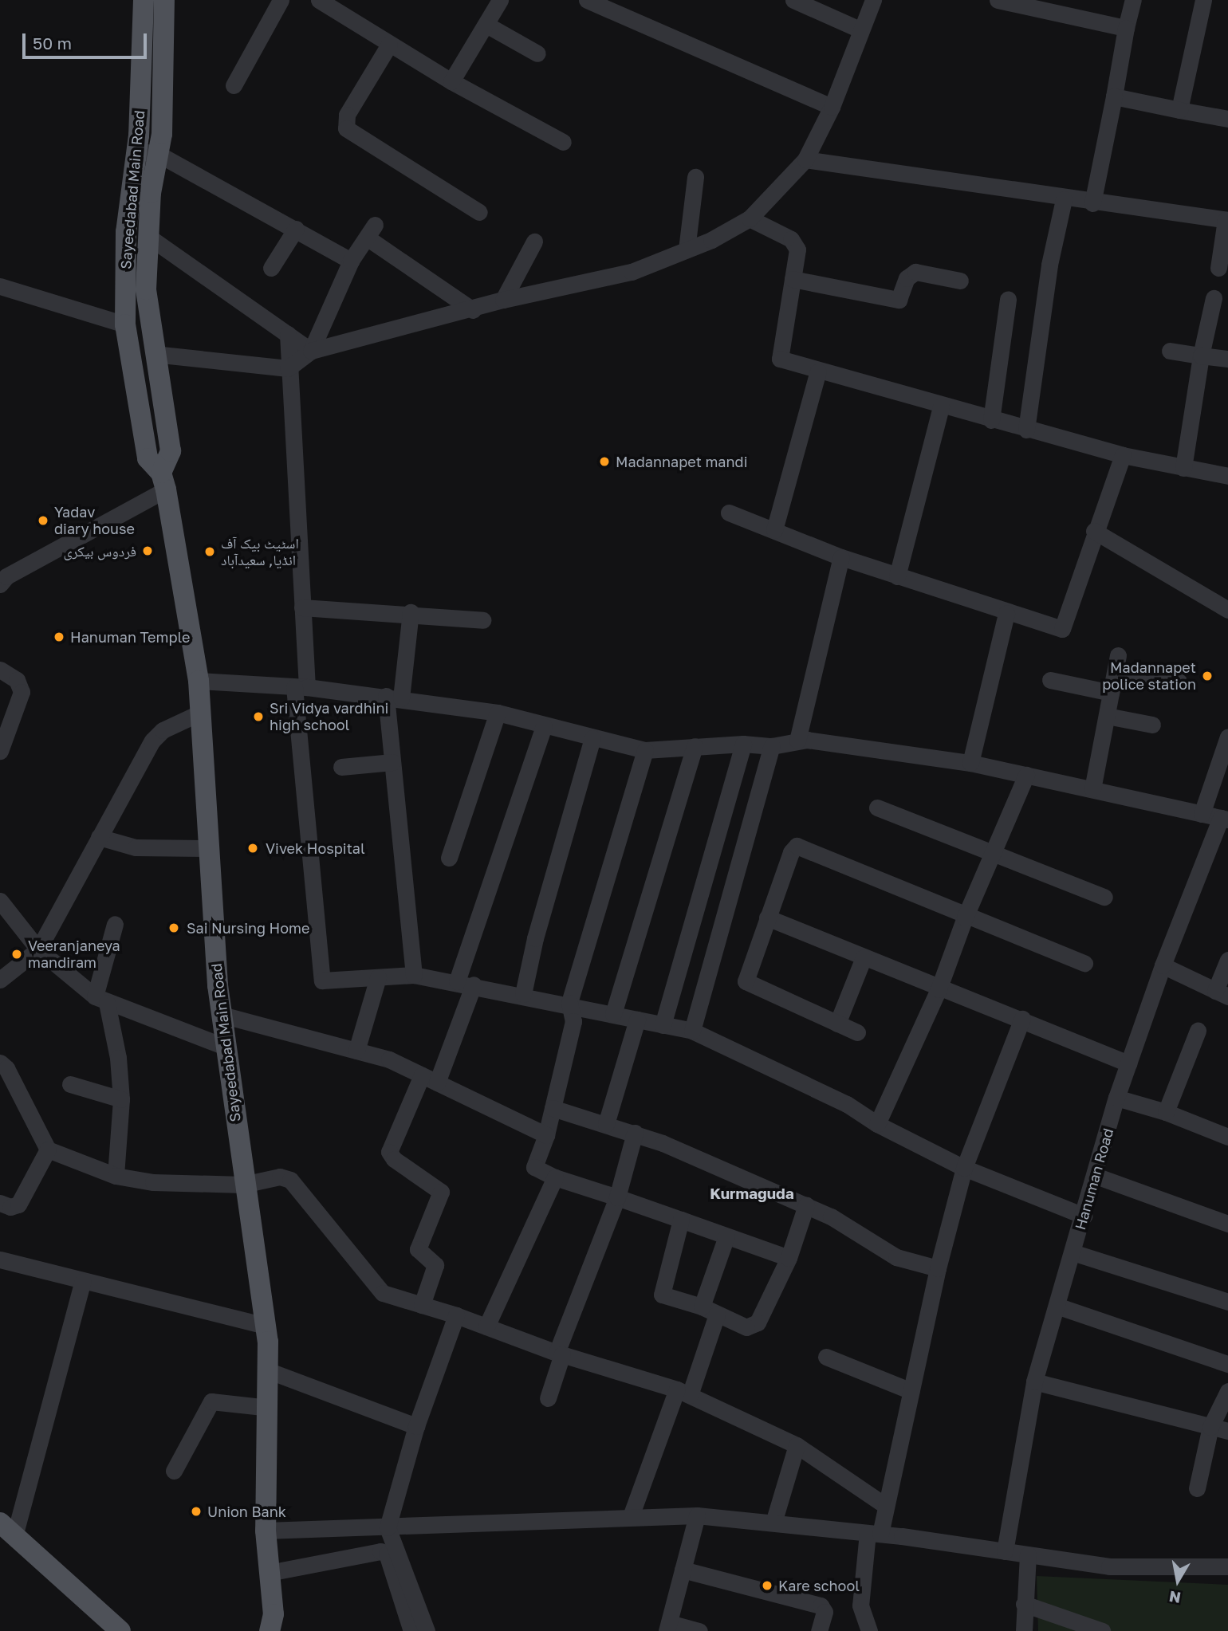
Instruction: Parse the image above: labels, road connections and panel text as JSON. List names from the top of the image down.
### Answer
{
  "streets": {
    "main road": ["Sayeedabad Main Road"],
    "street": ["Hanuman Road"]
  },
  "districts": ["Kurmaguda"],
  "places": [
    "Madannapet mandi",
    "Yadav diary house",
    "فردوس بیکری",
    "اسٹیٹ بیک آف انڈیا, سعیدآباد",
    "Hanuman Temple",
    "Madannapet police station",
    "Sri Vidya vardhini high school",
    "Vivek Hospital",
    "Sai Nursing Home",
    "Veeranjaneya mandiram",
    "Union Bank",
    "Kare school"
  ],
  "scale_bar": "50 m",
  "north": "bottom"
}
